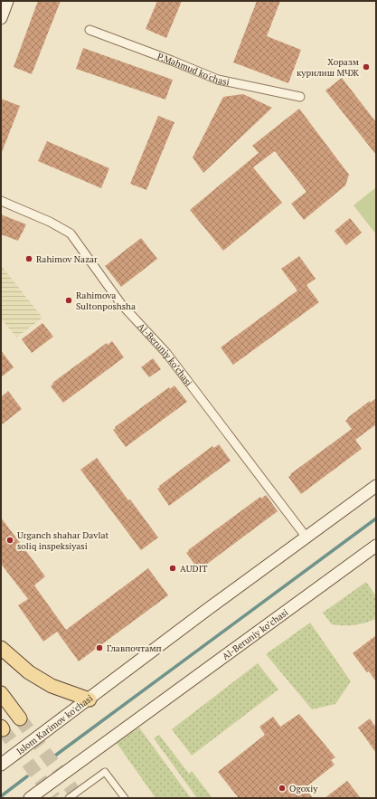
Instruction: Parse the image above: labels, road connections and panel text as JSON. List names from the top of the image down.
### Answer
{
  "streets": {
    "main road": ["Al-Beruniy ko’chasi", "Islom Karimov ko'chasi"],
    "street": ["P.Mahmud ko'chasi"]
  },
  "crossings": [
    ["Al-Beruniy ko’chasi", "Islom Karimov ko'chasi"]
  ],
  "places": [
    "Хоразм курилиш МЧЖ",
    "Rahimov Nazar",
    "Rahimova Sultonposhsha",
    "Urganch shahar Davlat soliq inspeksiyasi",
    "AUDIT",
    "Главпочтамп",
    "Ogoxiy"
  ]
}
